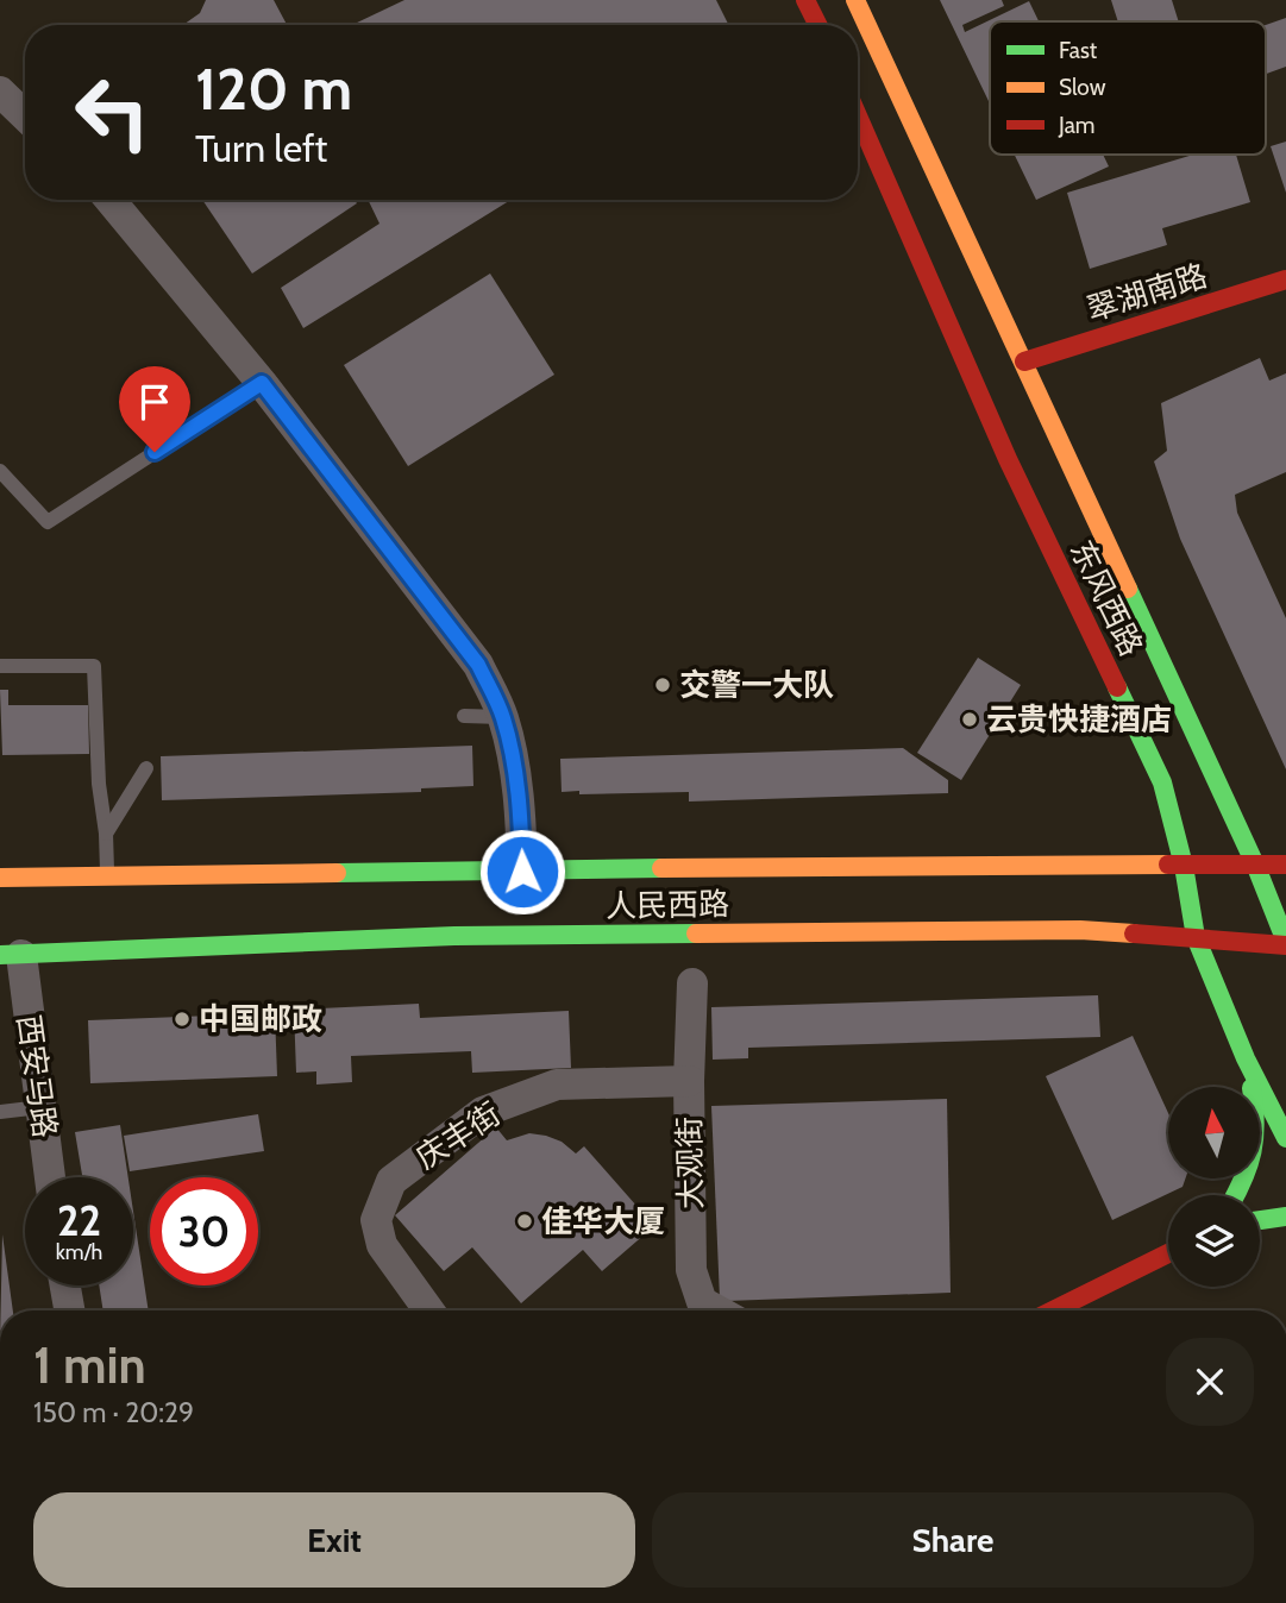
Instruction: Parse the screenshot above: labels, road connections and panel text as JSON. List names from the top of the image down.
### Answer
{
  "streets": {
    "main road": ["翠湖南路", "东风西路", "人民西路"],
    "street": ["西安马路", "庆丰街", "大观街"]
  },
  "crossings": [
    ["翠湖南路", "东风西路"],
    ["东风西路", "人民西路"],
    ["人民西路", "西安马路"],
    ["庆丰街", "大观街"]
  ],
  "places": [
    "交警一大队",
    "云贵快捷酒店",
    "中国邮政",
    "佳华大厦"
  ],
  "legend": ["Fast", "Slow", "Jam"],
  "north": "top",
  "page": {
    "turn": ["120 m", "Turn left"],
    "speed": "22 km/h",
    "limit": "30",
    "heading": ["1 min", "150 m · 20:29"],
    "buttons": ["Exit", "Share"]
  }
}
